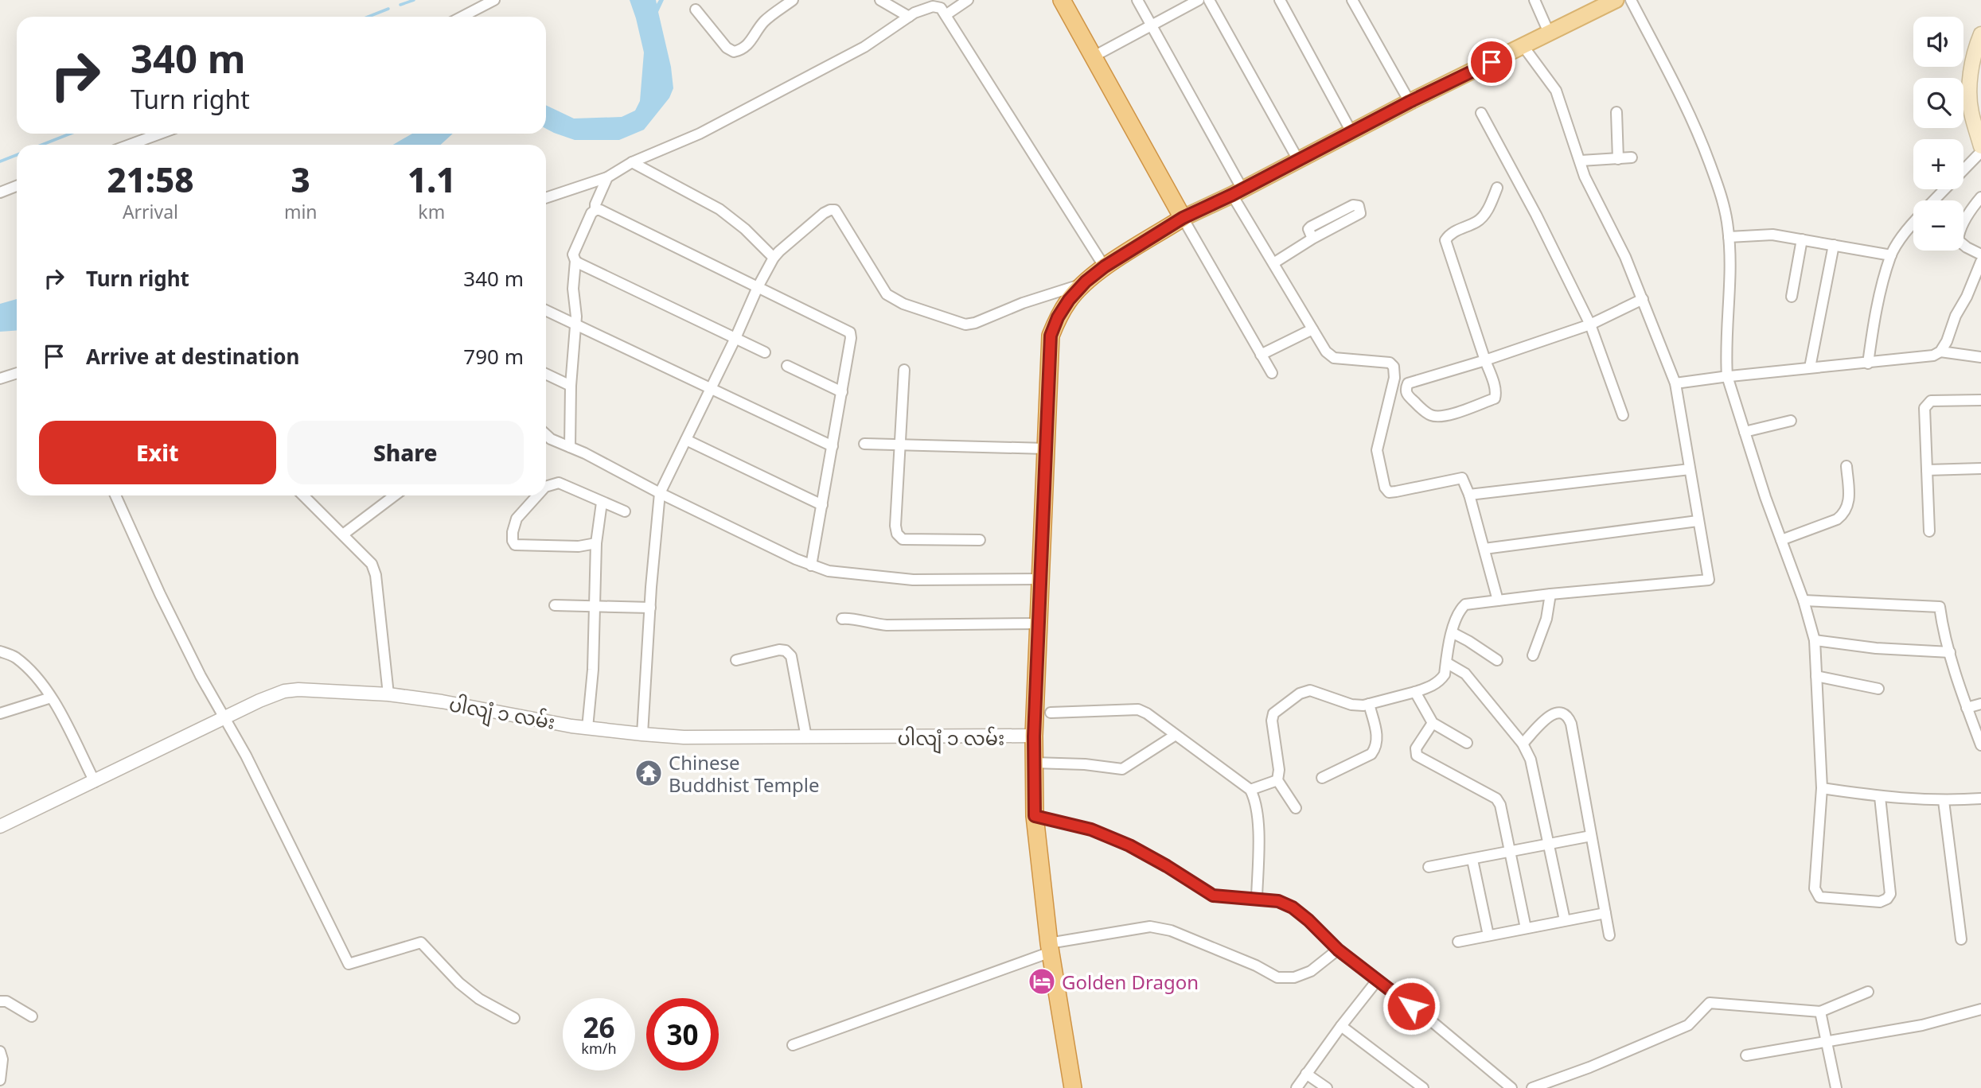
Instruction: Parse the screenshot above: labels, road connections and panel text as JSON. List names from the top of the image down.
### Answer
{
  "streets": {
    "street": ["ပါလျံ ၁ လမ်း"]
  },
  "places": {
    "temple": ["Chinese Buddhist Temple"],
    "hotel": ["Golden Dragon"]
  },
  "page": {
    "map_buttons": ["+", "−"],
    "turn": ["340 m", "Turn right"],
    "eta": [
      "21:58",
      "Arrival",
      "3",
      "min",
      "1.1",
      "km"
    ],
    "list": [
      {
        "name": "Turn right",
        "value": "340 m"
      },
      {
        "name": "Arrive at destination",
        "value": "790 m"
      }
    ],
    "buttons": ["Exit", "Share"],
    "speed": "26 km/h",
    "limit": "30"
  }
}
